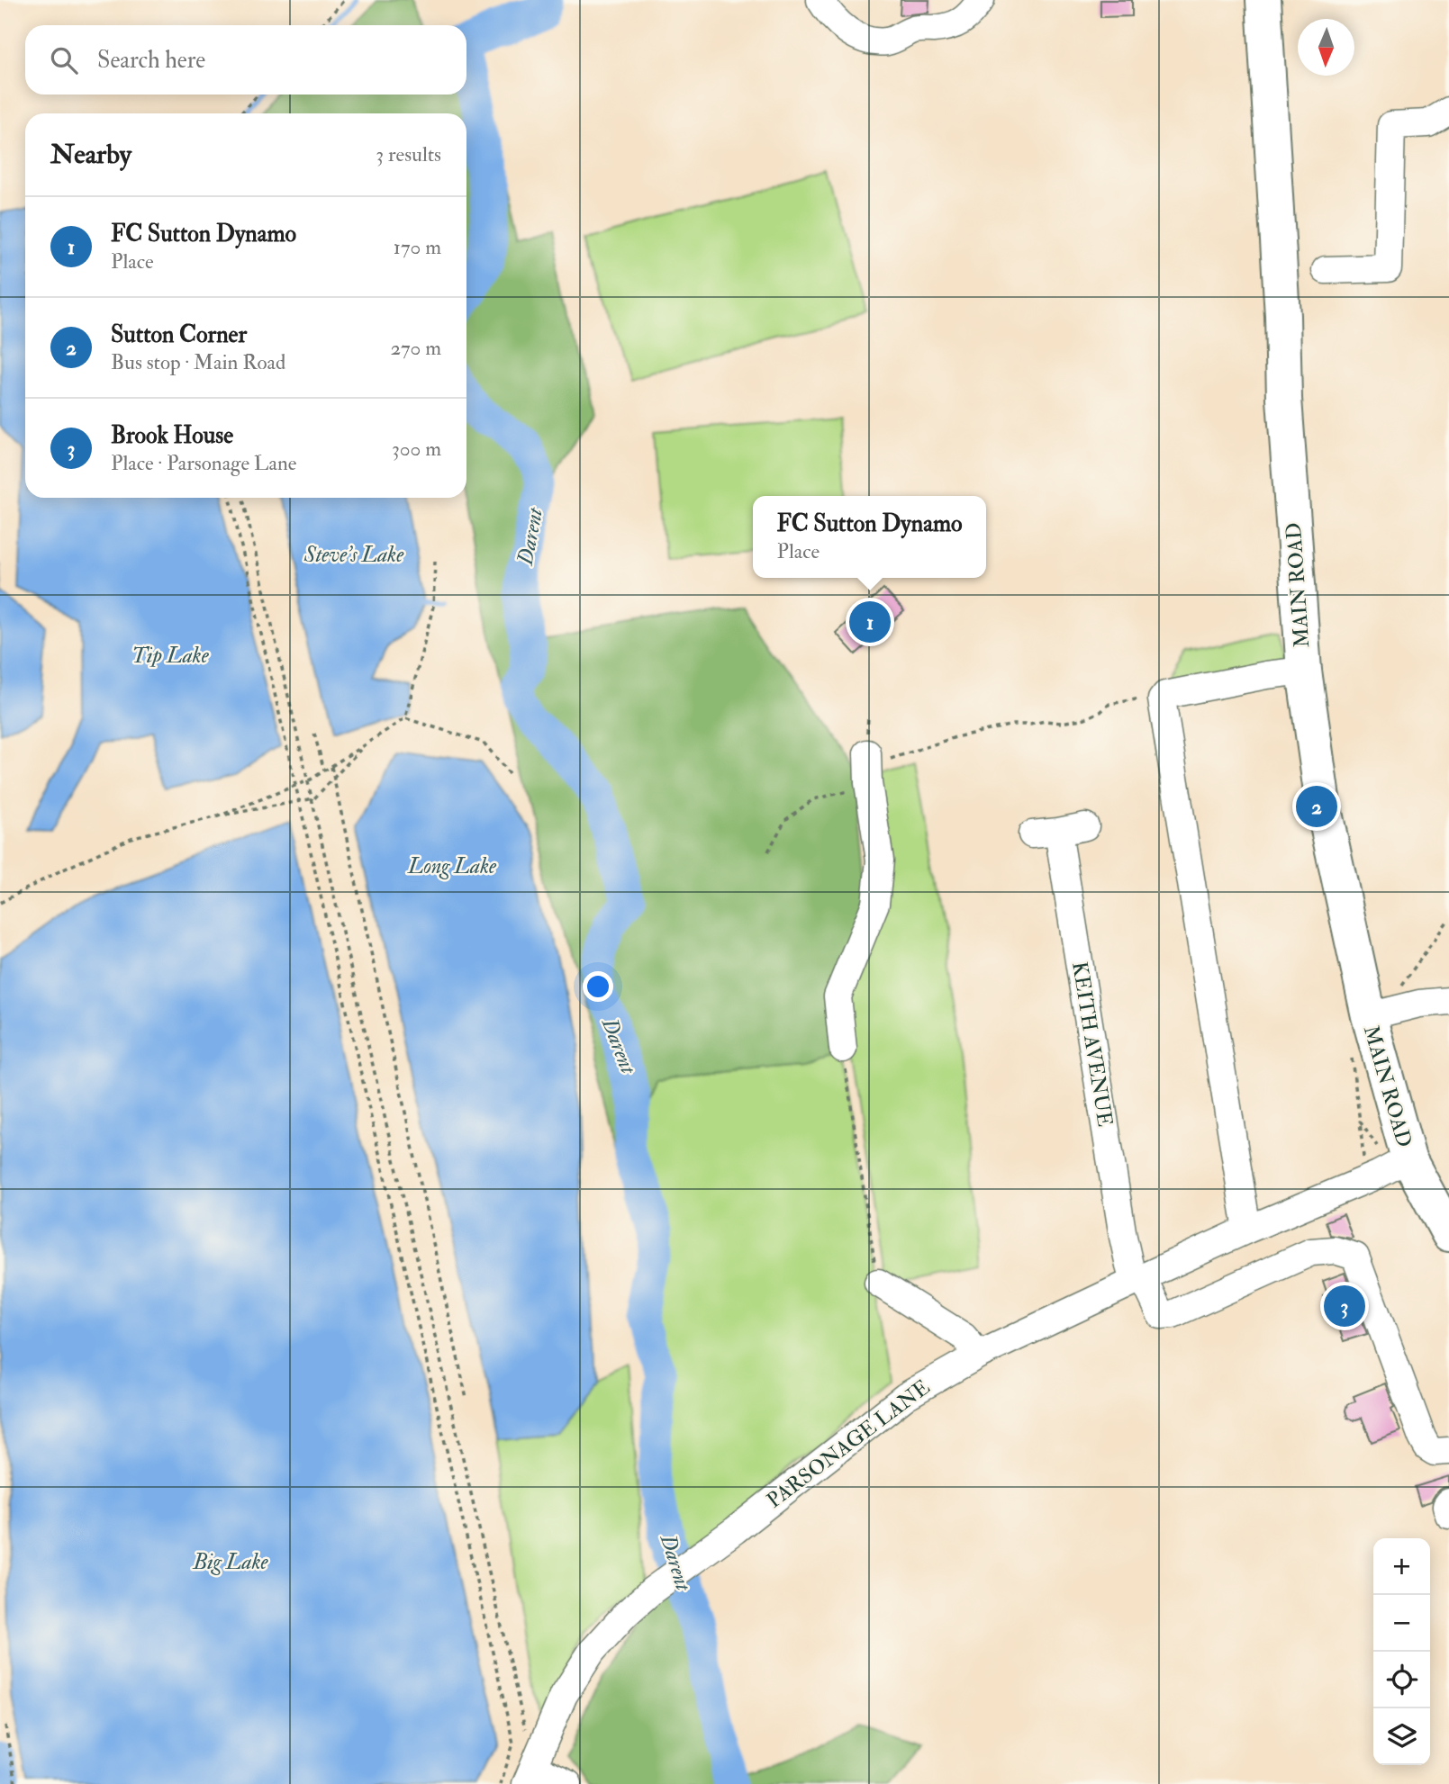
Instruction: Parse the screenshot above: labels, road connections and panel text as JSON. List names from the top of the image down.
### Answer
{
  "streets": {
    "main road": ["MAIN ROAD"],
    "street": ["KEITH AVENUE", "PARSONAGE LANE"]
  },
  "crossings": [
    ["MAIN ROAD", "PARSONAGE LANE"],
    ["KEITH AVENUE", "PARSONAGE LANE"]
  ],
  "water": [
    "Darent",
    "Steve's Lake",
    "Tip Lake",
    "Long Lake",
    "Big Lake"
  ],
  "north": "bottom",
  "page": {
    "search": "Search here",
    "heading": ["Nearby", "3 results"],
    "list": [
      {
        "mark": "1",
        "name": "FC Sutton Dynamo",
        "note": "Place",
        "value": "170 m"
      },
      {
        "mark": "2",
        "name": "Sutton Corner",
        "note": "Bus stop · Main Road",
        "value": "270 m"
      },
      {
        "mark": "3",
        "name": "Brook House",
        "note": "Place · Parsonage Lane",
        "value": "300 m"
      }
    ],
    "popup": ["FC Sutton Dynamo", "Place"],
    "pins": ["1", "2", "3"],
    "map_buttons": ["+", "−"]
  }
}
